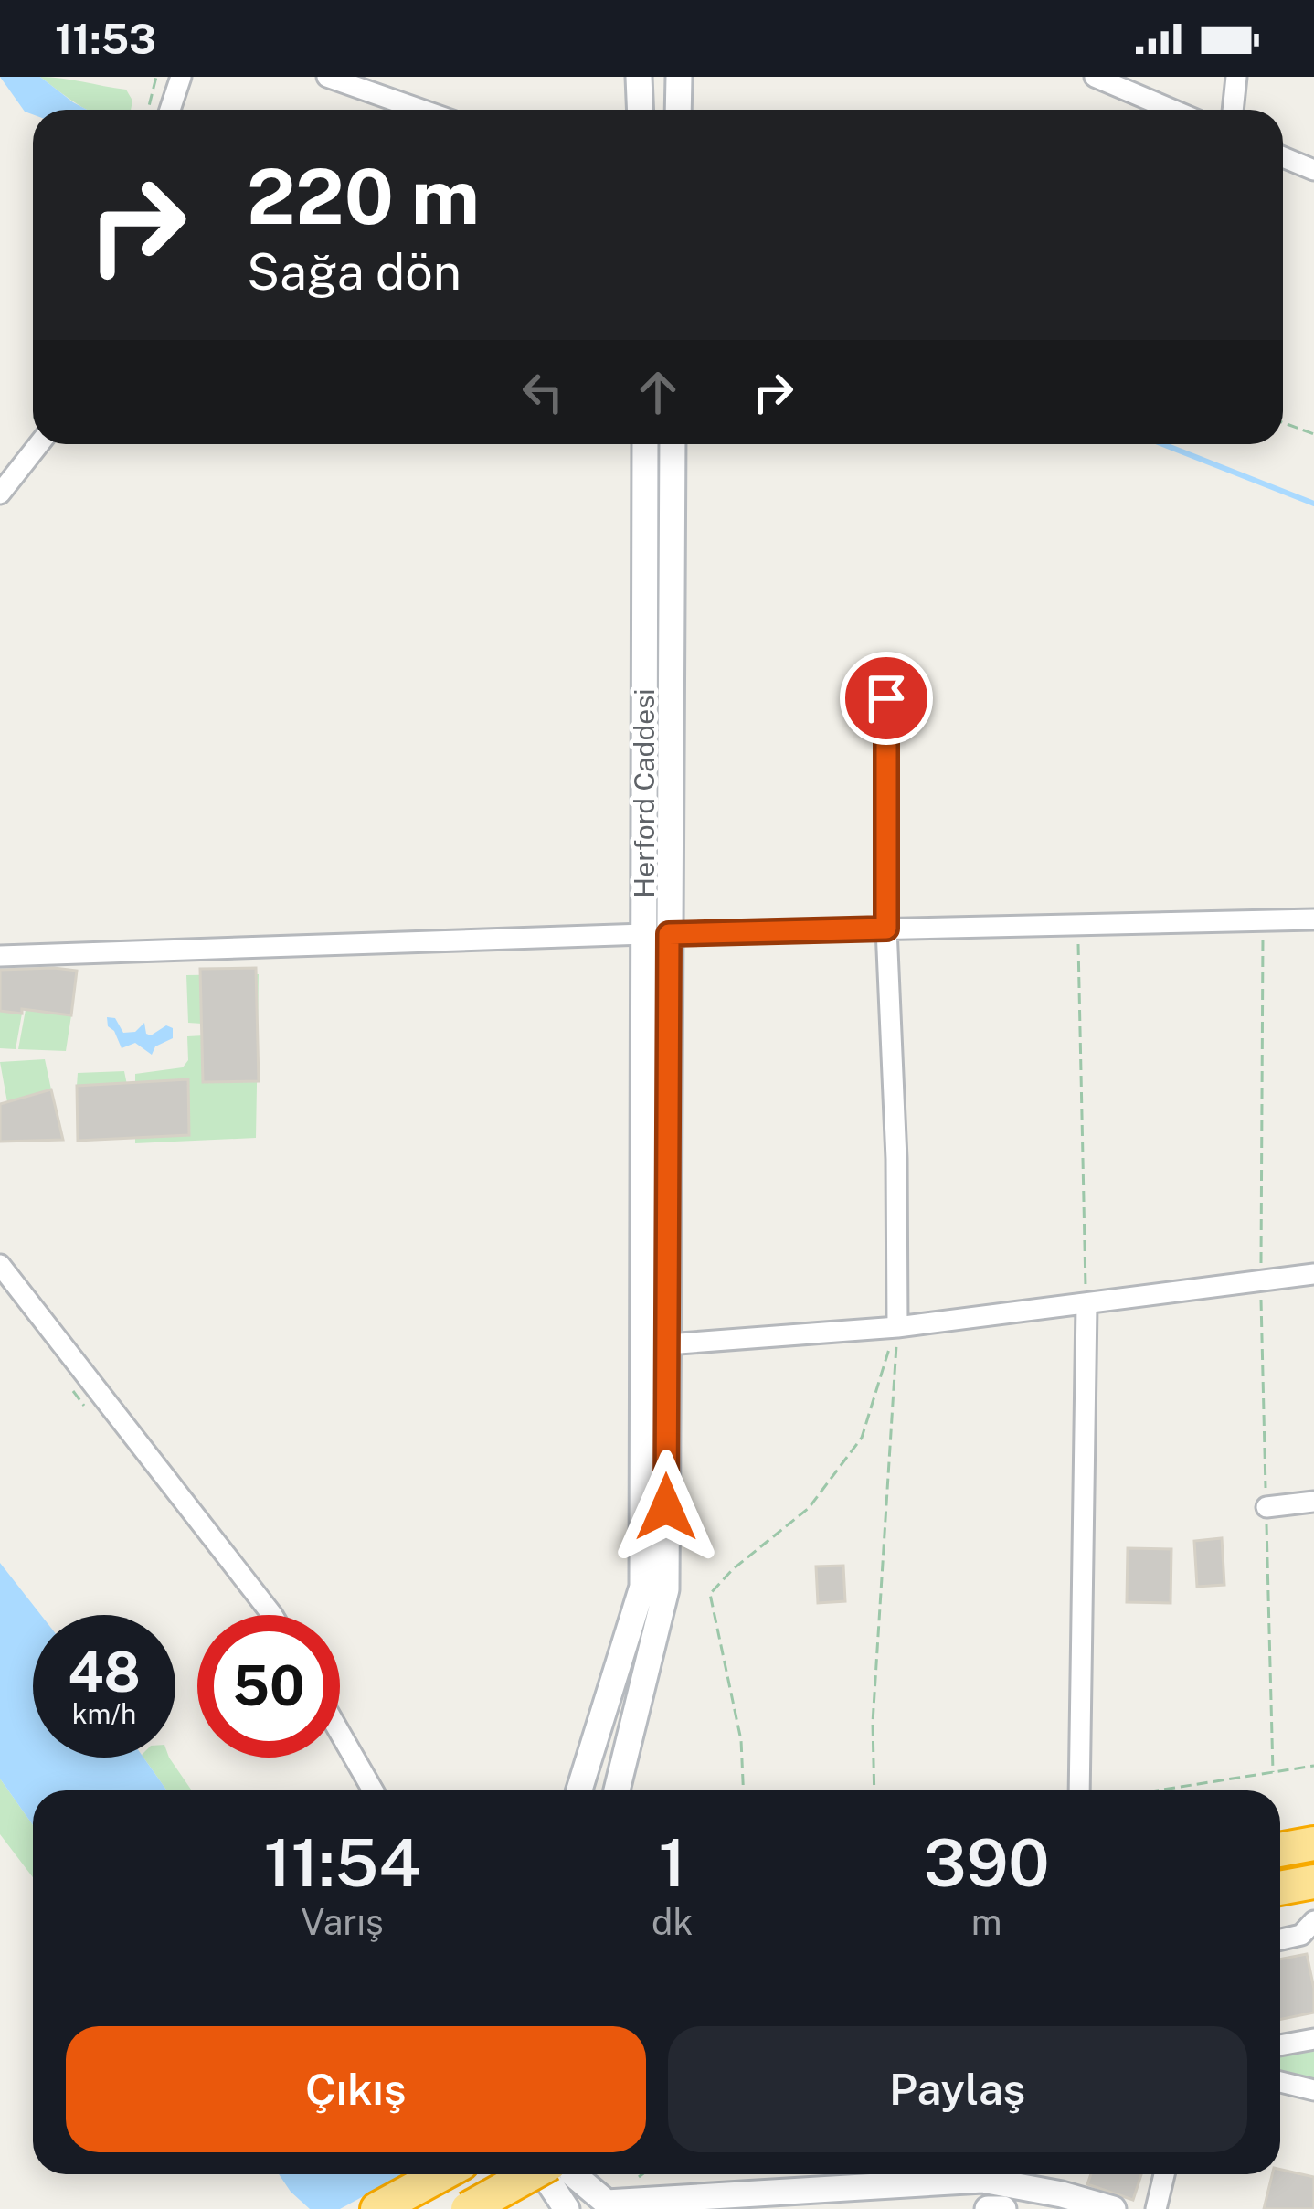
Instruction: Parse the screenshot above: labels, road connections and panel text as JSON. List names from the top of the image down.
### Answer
{
  "streets": {
    "main road": ["Herford Caddesi"]
  },
  "page": {
    "status": "11:53",
    "turn": ["220 m", "Sağa dön"],
    "speed": "48 km/h",
    "limit": "50",
    "eta": [
      "11:54",
      "Varış",
      "1",
      "dk",
      "390",
      "m"
    ],
    "buttons": ["Çıkış", "Paylaş"]
  }
}
